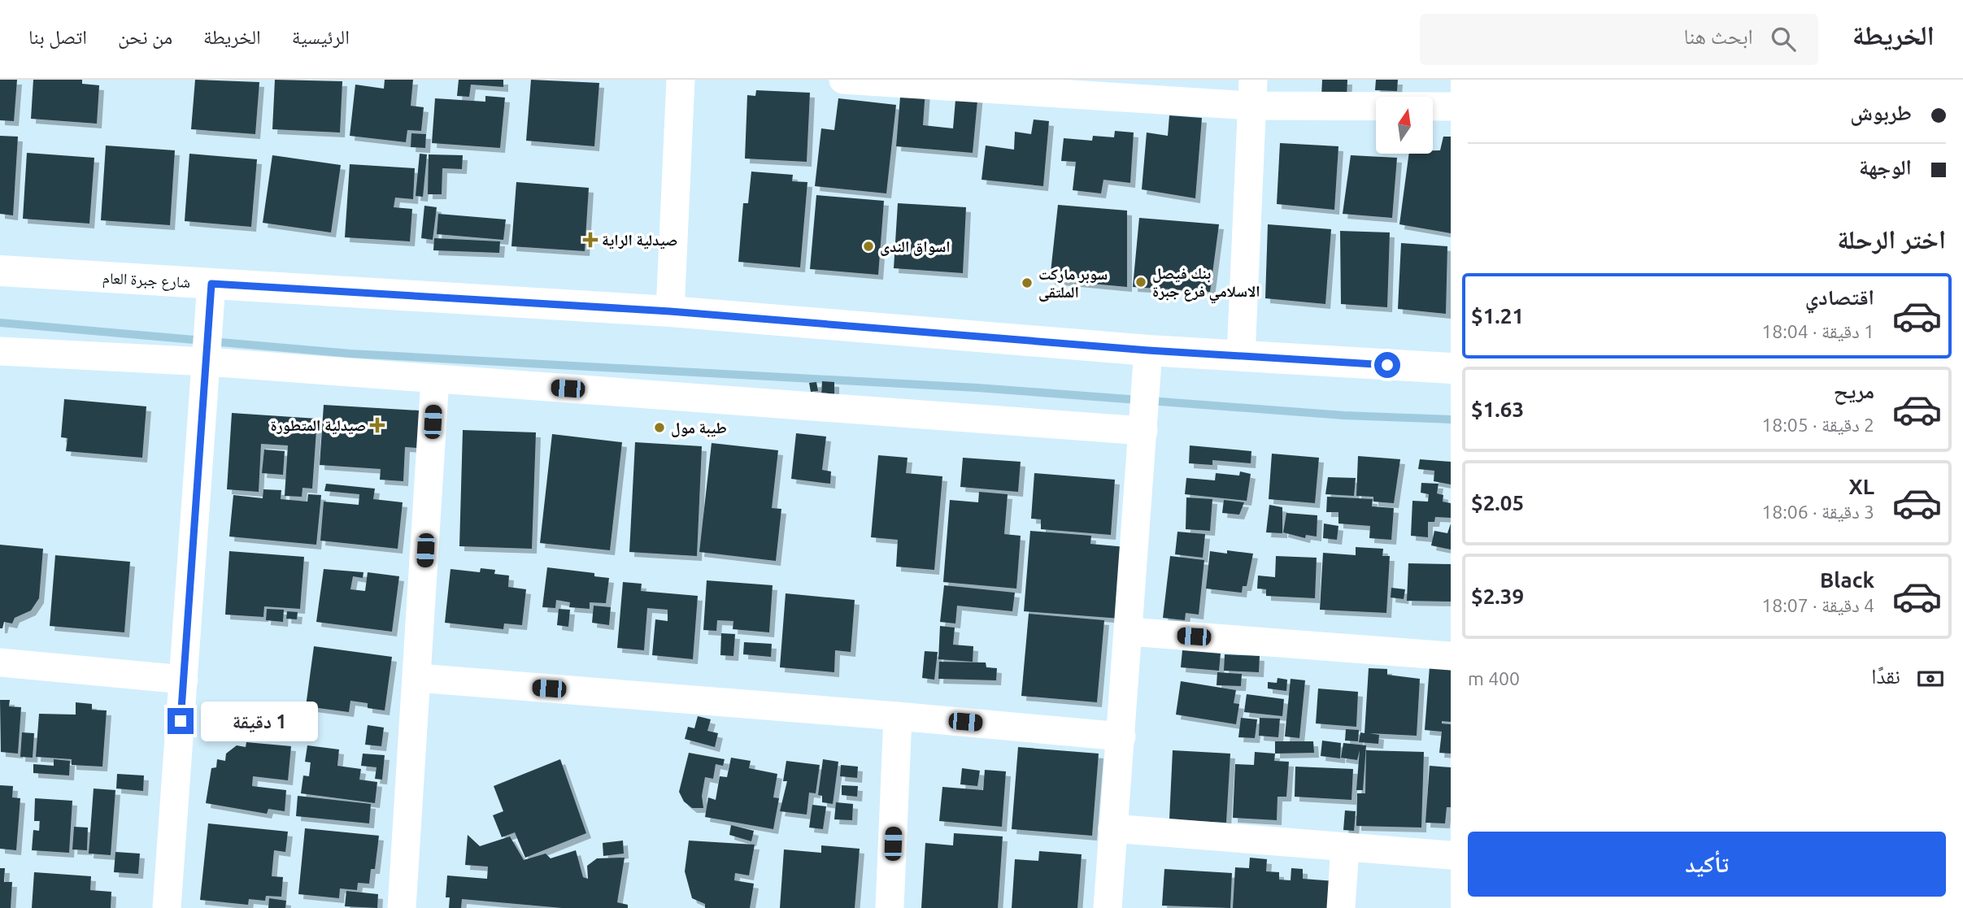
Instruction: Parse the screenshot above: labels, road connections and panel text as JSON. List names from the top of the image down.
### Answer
{
  "streets": {
    "main road": ["شارع جبرة العام"]
  },
  "places": {
    "health": ["صيدلية الراية", "صيدلية المتطورة"],
    "other": [
      "اسواق الندى",
      "بنك فيصل الاسلامي فرع جبرة",
      "سوبر ماركت الملتقى",
      "طيبة مول"
    ]
  },
  "north": "top",
  "page": {
    "header": "الخريطة",
    "search": "ابحث هنا",
    "nav": [
      "الرئيسية",
      "الخريطة",
      "من نحن",
      "اتصل بنا"
    ],
    "banner": ["طربوش", "الوجهة"],
    "heading": "اختر الرحلة",
    "list": [
      {
        "name": "اقتصادي",
        "note": "1 دقيقة · 18:04",
        "value": "$1.21"
      },
      {
        "name": "مريح",
        "note": "2 دقيقة · 18:05",
        "value": "$1.63"
      },
      {
        "name": "XL",
        "note": "3 دقيقة · 18:06",
        "value": "$2.05"
      },
      {
        "name": "Black",
        "note": "4 دقيقة · 18:07",
        "value": "$2.39"
      }
    ],
    "pay": ["نقدًا", "400 m"],
    "bubble": "1 دقيقة",
    "buttons": "تأكيد"
  }
}
